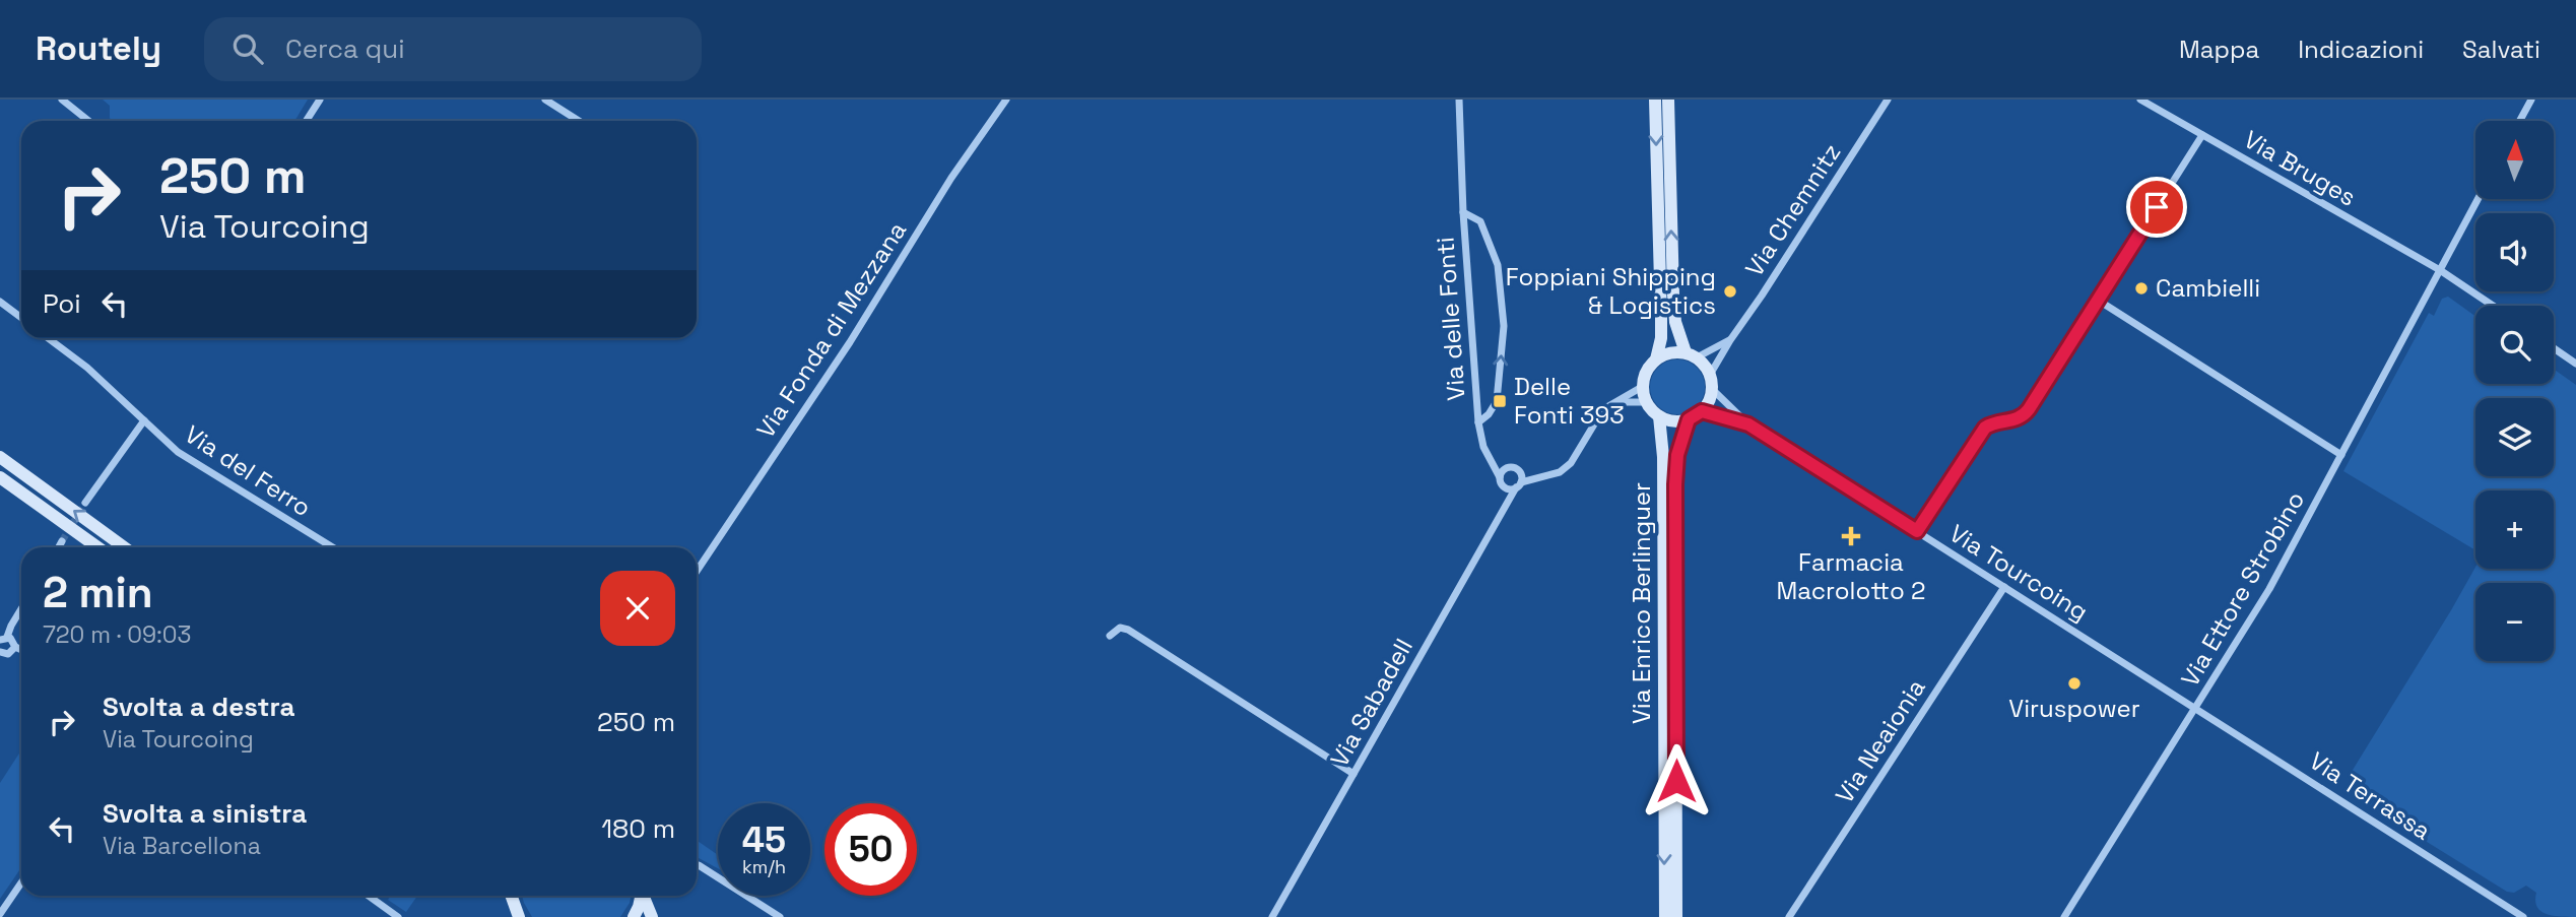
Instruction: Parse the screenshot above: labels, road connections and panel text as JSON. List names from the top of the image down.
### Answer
{
  "streets": {
    "main road": ["Via Enrico Berlinguer"],
    "street": [
      "Via Bruges",
      "Via Chemnitz",
      "Via delle Fonti",
      "Via Fonda di Mezzana",
      "Via del Ferro",
      "Via Tourcoing",
      "Via Ettore Strobino",
      "Via Sabadell",
      "Via Neaionia",
      "Via Terrassa"
    ]
  },
  "crossings": [
    ["Via Bruges", "Via Ettore Strobino"],
    ["Via Chemnitz", "Via Tourcoing"],
    ["Via Chemnitz", "Via Enrico Berlinguer"],
    ["Via delle Fonti", "Via Sabadell"],
    ["Via Tourcoing", "Via Ettore Strobino"],
    ["Via Tourcoing", "Via Enrico Berlinguer"],
    ["Via Tourcoing", "Via Neaionia"],
    ["Via Tourcoing", "Via Terrassa"],
    ["Via Ettore Strobino", "Via Terrassa"]
  ],
  "places": {
    "other": ["Cambielli", "Foppiani Shipping & Logistics", "Viruspower"],
    "transit": ["Delle Fonti 393"],
    "health": ["Farmacia Macrolotto 2"]
  },
  "north": "top",
  "page": {
    "header": "Routely",
    "search": "Cerca qui",
    "nav": ["Mappa", "Indicazioni", "Salvati"],
    "map_buttons": ["+", "−"],
    "turn": ["250 m", "Via Tourcoing"],
    "then": "Poi",
    "heading": ["2 min", "720 m · 09:03"],
    "list": [
      {
        "name": "Svolta a destra",
        "note": "Via Tourcoing",
        "value": "250 m"
      },
      {
        "name": "Svolta a sinistra",
        "note": "Via Barcellona",
        "value": "180 m"
      }
    ],
    "speed": "45 km/h",
    "limit": "50"
  }
}
